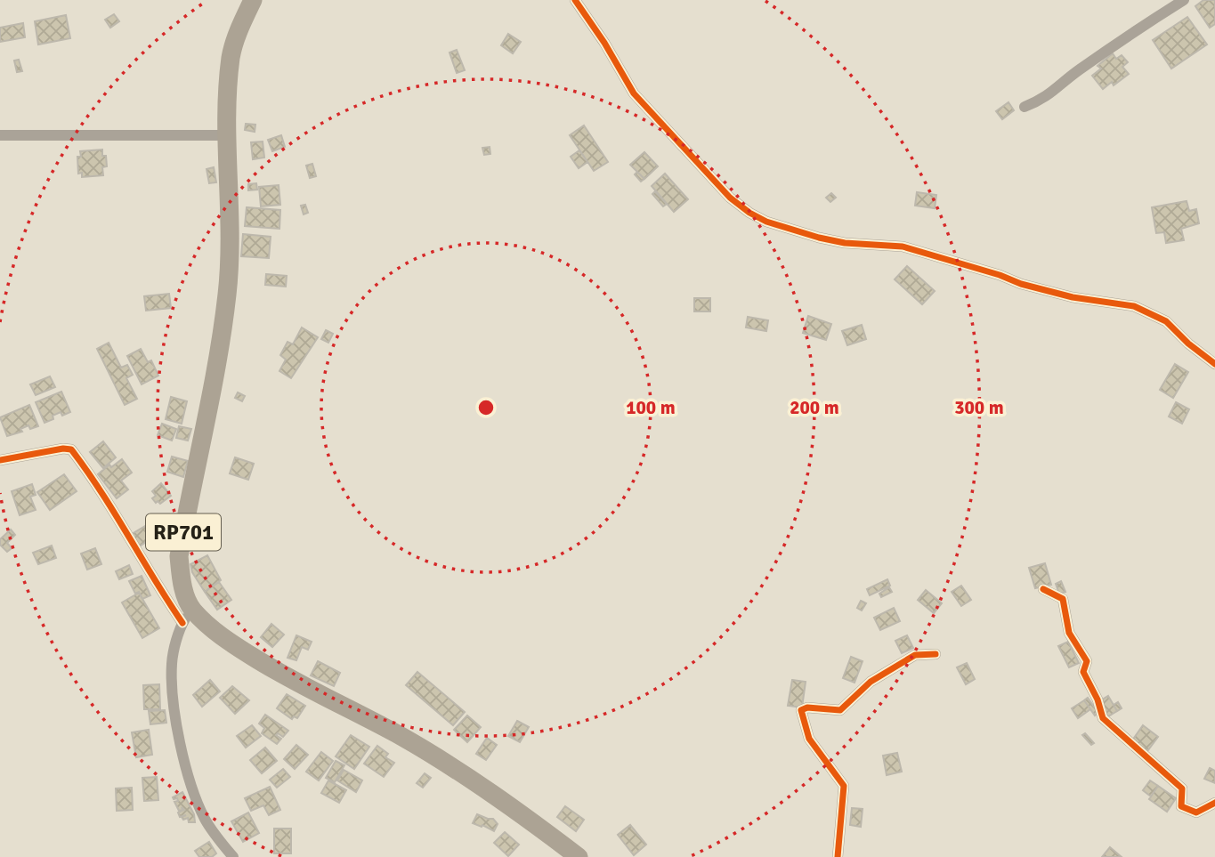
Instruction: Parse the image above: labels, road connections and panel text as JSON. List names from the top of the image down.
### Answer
{
  "streets": {
    "main road": ["RP701"]
  },
  "rings": ["100 m", "200 m", "300 m"]
}
